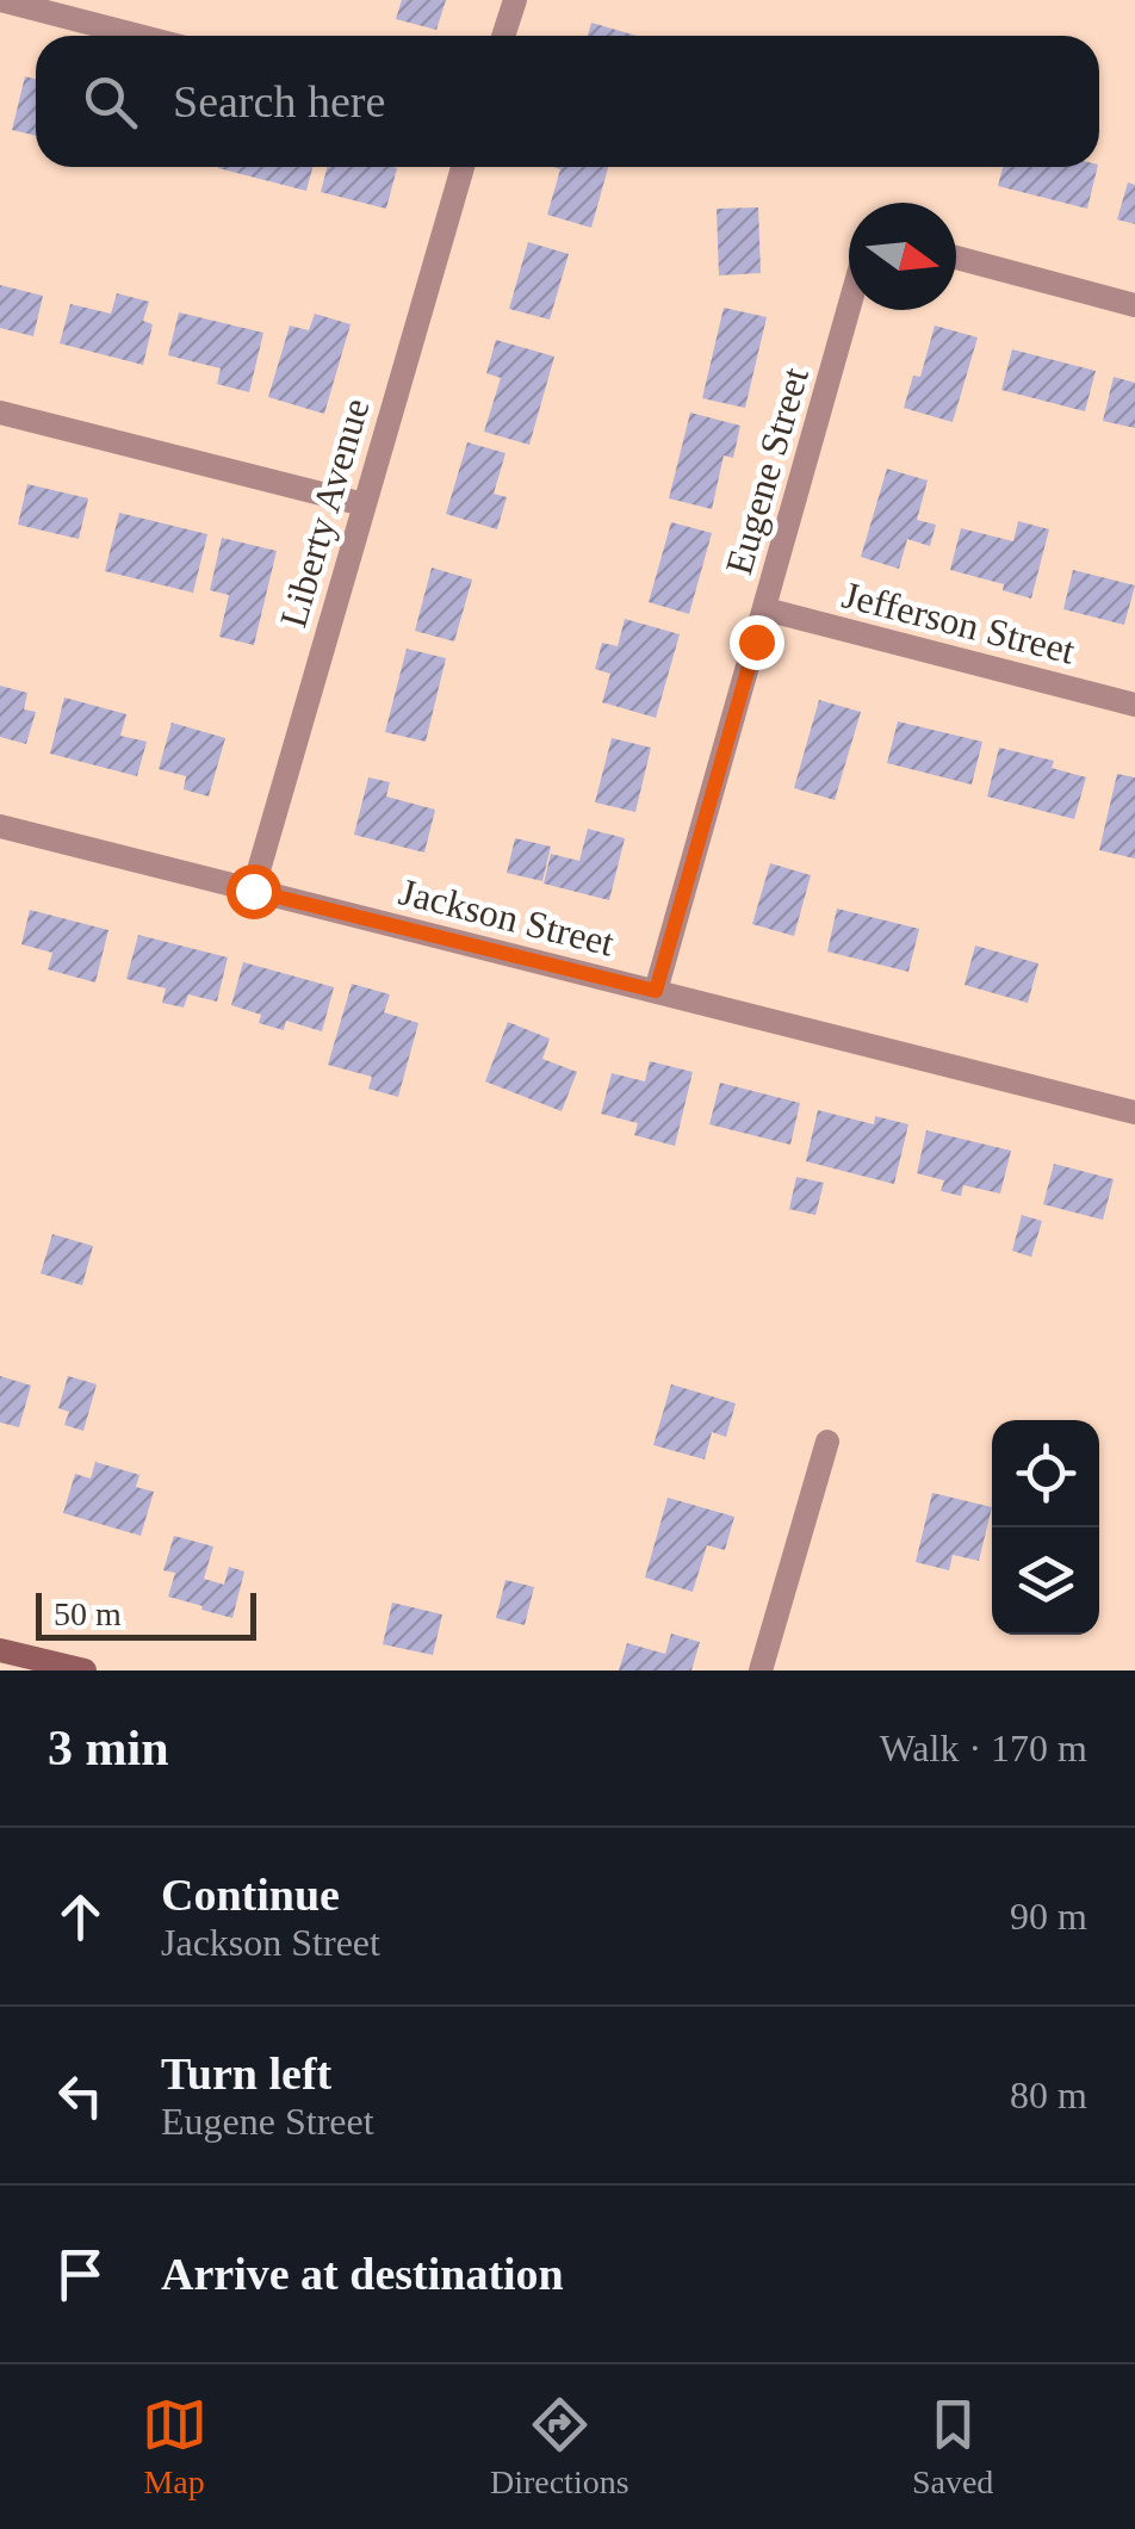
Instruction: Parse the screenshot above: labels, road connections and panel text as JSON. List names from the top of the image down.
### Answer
{
  "streets": {
    "street": [
      "Eugene Street",
      "Liberty Avenue",
      "Jefferson Street",
      "Jackson Street"
    ]
  },
  "crossings": [
    ["Eugene Street", "Jefferson Street"],
    ["Eugene Street", "Jackson Street"],
    ["Liberty Avenue", "Jackson Street"]
  ],
  "scale_bar": "50 m",
  "north": "right",
  "page": {
    "search": "Search here",
    "scale": "50 m",
    "heading": ["3 min", "Walk · 170 m"],
    "list": [
      ["Continue", "Jackson Street", "90 m"],
      ["Turn left", "Eugene Street", "80 m"],
      "Arrive at destination"
    ],
    "nav": ["Map", "Directions", "Saved"]
  }
}
